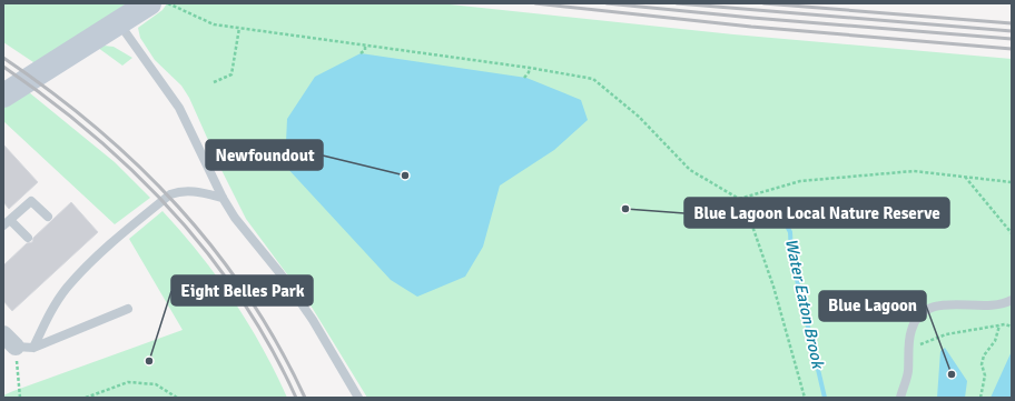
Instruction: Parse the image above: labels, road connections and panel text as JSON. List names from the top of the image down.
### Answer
{
  "water": ["Water Eaton Brook"],
  "places": [
    "Newfoundout",
    "Blue Lagoon Local Nature Reserve",
    "Eight Belles Park",
    "Blue Lagoon"
  ]
}
